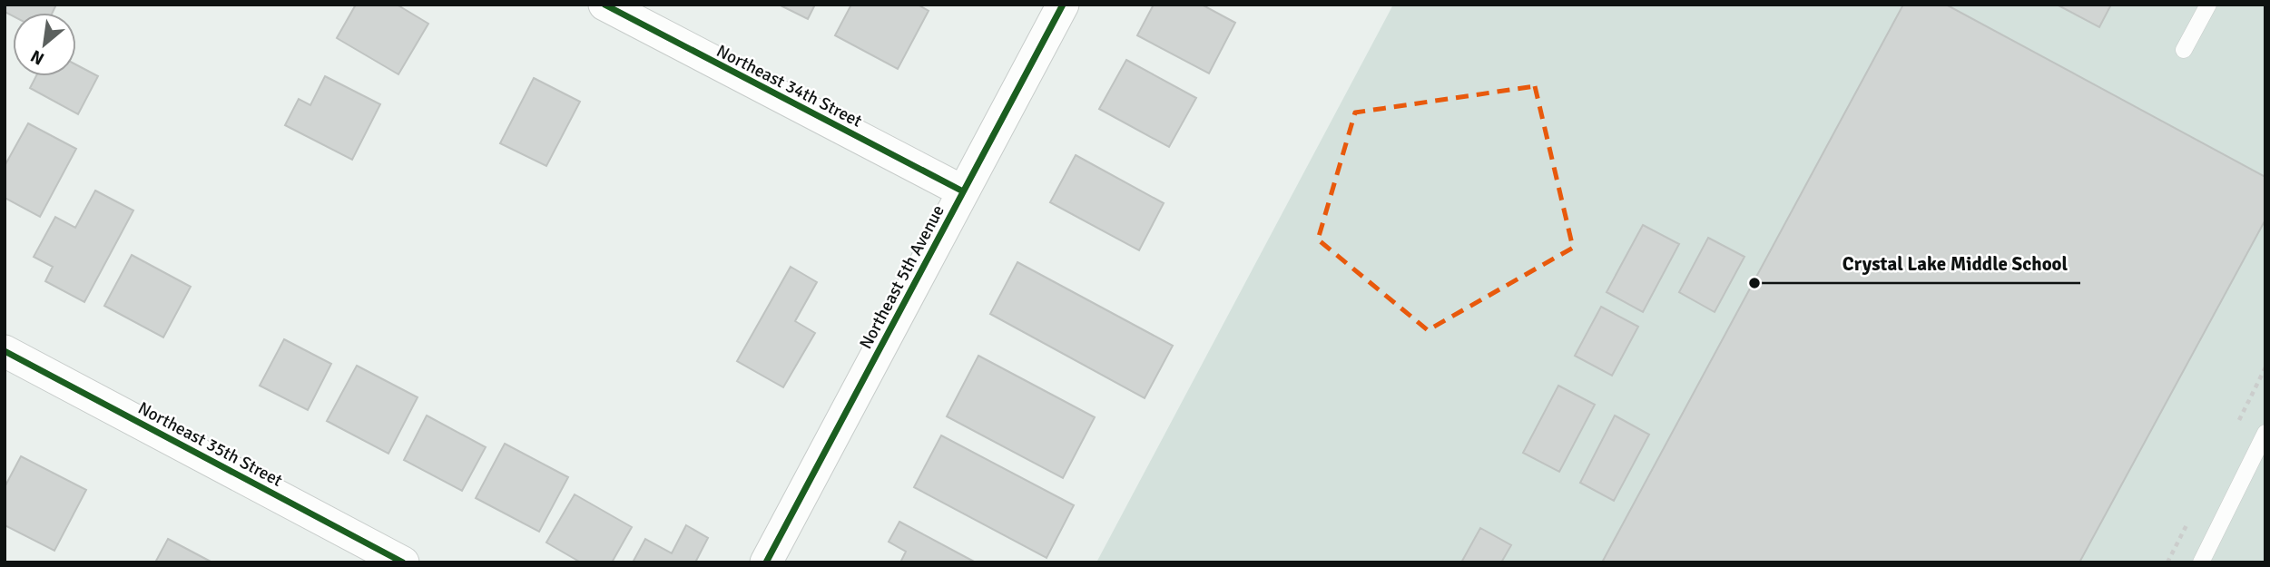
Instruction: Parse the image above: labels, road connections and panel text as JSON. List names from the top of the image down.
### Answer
{
  "streets": {
    "street": ["Northeast 34th Street", "Northeast 5th Avenue", "Northeast 35th Street"]
  },
  "crossings": [
    ["Northeast 34th Street", "Northeast 5th Avenue"]
  ],
  "places": ["Crystal Lake Middle School"],
  "north": "bottom left"
}
